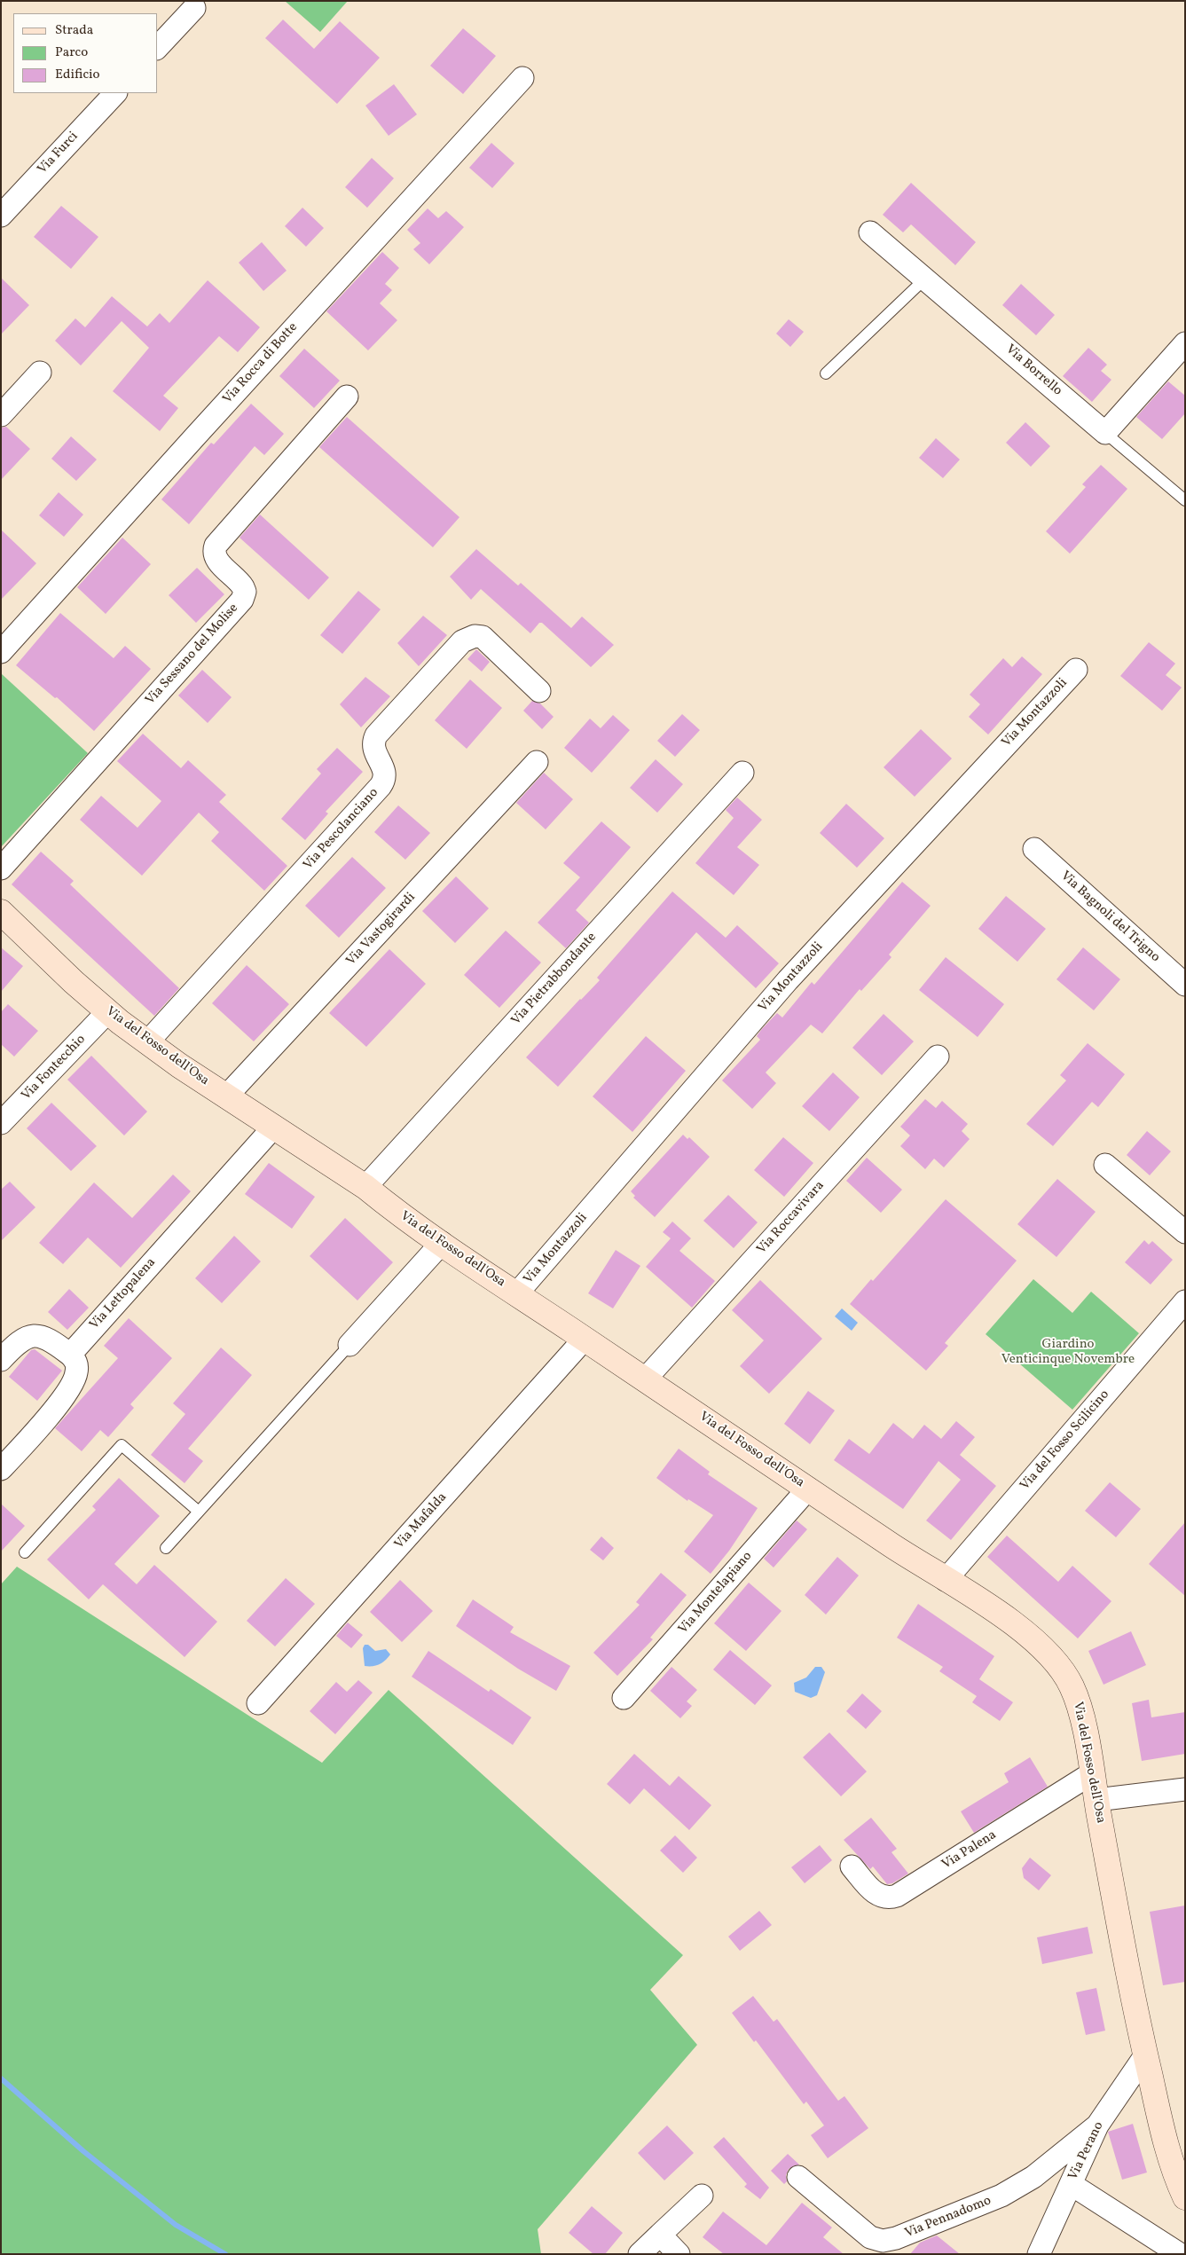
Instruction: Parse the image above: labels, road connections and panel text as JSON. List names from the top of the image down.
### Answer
{
  "streets": {
    "street": [
      "Via Furci",
      "Via Rocca di Botte",
      "Via Borrello",
      "Via Sessano del Molise",
      "Via Montazzoli",
      "Via Pescolanciano",
      "Via Bagnoli del Trigno",
      "Via Vastogirardi",
      "Via Pietrabbondante",
      "Via del Fosso dell'Osa",
      "Via Fontecchio",
      "Via Roccavivara",
      "Via Lettopalena",
      "Via del Fosso Scilicino",
      "Via Mafalda",
      "Via Montelapiano",
      "Via Palena",
      "Via Perano",
      "Via Pennadomo"
    ]
  },
  "crossings": [
    ["Via Montazzoli", "Via del Fosso dell'Osa"],
    ["Via Pescolanciano", "Via del Fosso dell'Osa"],
    ["Via Vastogirardi", "Via del Fosso dell'Osa"],
    ["Via Pietrabbondante", "Via del Fosso dell'Osa"],
    ["Via del Fosso dell'Osa", "Via Fontecchio"],
    ["Via del Fosso dell'Osa", "Via Roccavivara"],
    ["Via del Fosso dell'Osa", "Via Lettopalena"],
    ["Via del Fosso dell'Osa", "Via del Fosso Scilicino"],
    ["Via del Fosso dell'Osa", "Via Mafalda"],
    ["Via del Fosso dell'Osa", "Via Montelapiano"],
    ["Via del Fosso dell'Osa", "Via Palena"],
    ["Via del Fosso dell'Osa", "Via Perano"],
    ["Via Perano", "Via Pennadomo"]
  ],
  "parks": ["Giardino Venticinque Novembre"],
  "legend": ["Strada", "Parco", "Edificio"]
}
